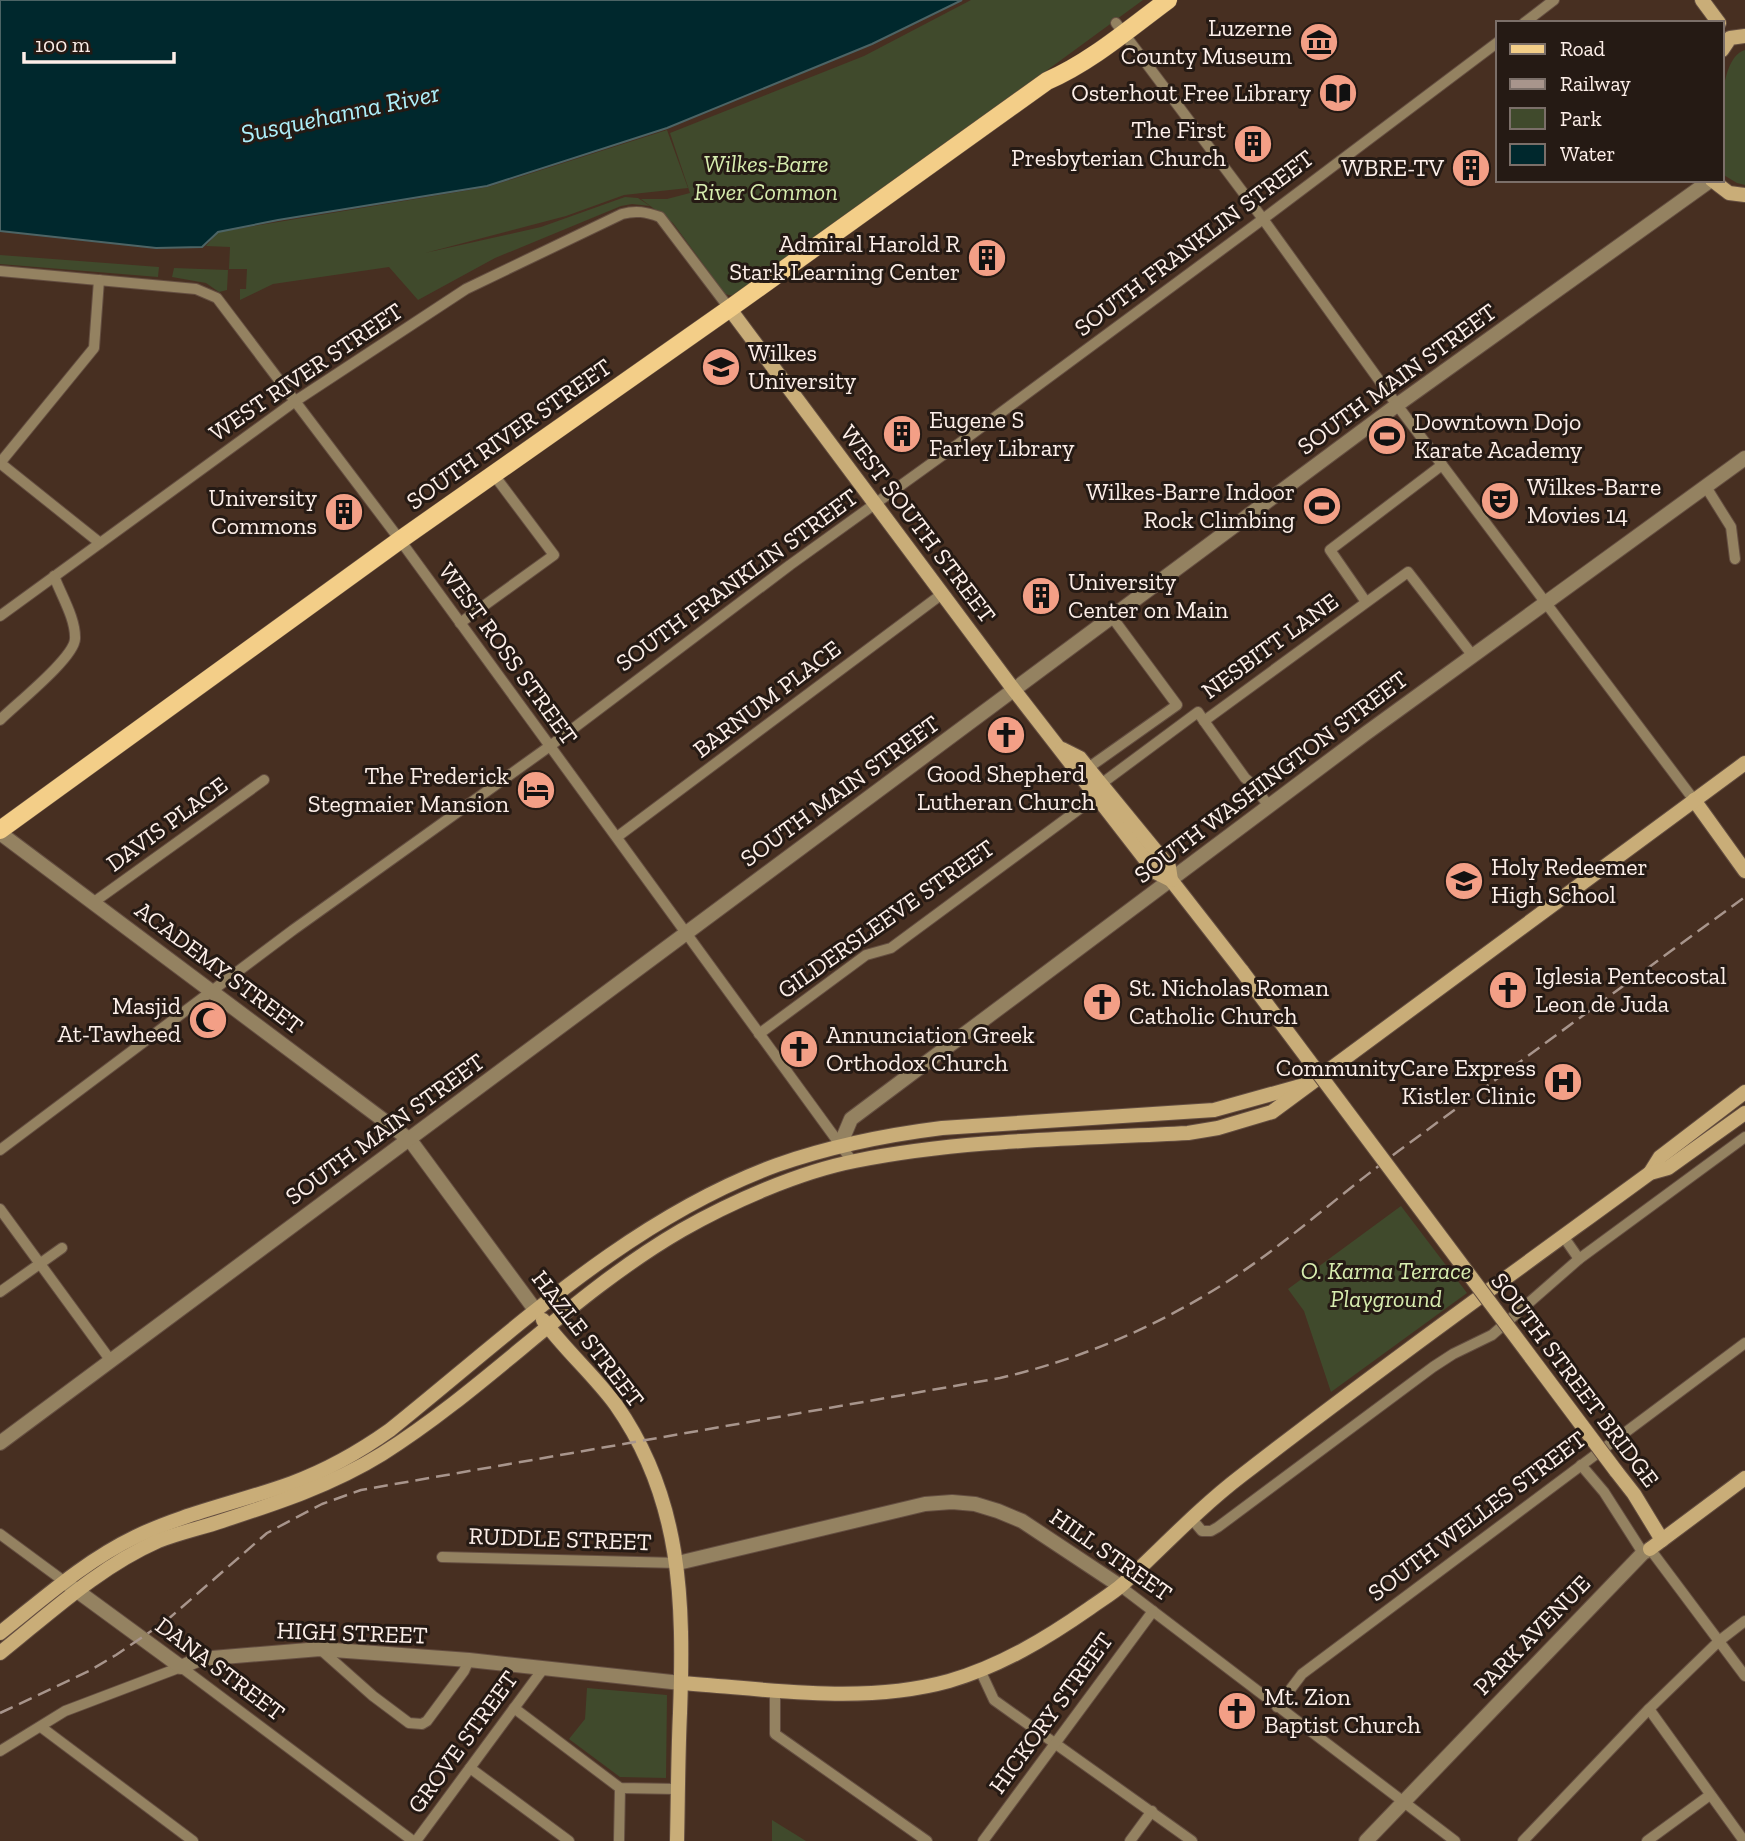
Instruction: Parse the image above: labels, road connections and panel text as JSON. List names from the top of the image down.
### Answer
{
  "streets": {
    "main road": [
      "SOUTH RIVER STREET",
      "WEST SOUTH STREET",
      "HAZLE STREET",
      "SOUTH STREET BRIDGE",
      "PARK AVENUE"
    ],
    "street": [
      "SOUTH FRANKLIN STREET",
      "WEST RIVER STREET",
      "SOUTH MAIN STREET",
      "NESBITT LANE",
      "WEST ROSS STREET",
      "BARNUM PLACE",
      "SOUTH WASHINGTON STREET",
      "DAVIS PLACE",
      "GILDERSLEEVE STREET",
      "ACADEMY STREET",
      "SOUTH WELLES STREET",
      "RUDDLE STREET",
      "HILL STREET",
      "HIGH STREET",
      "DANA STREET",
      "HICKORY STREET",
      "GROVE STREET"
    ]
  },
  "crossings": [
    ["SOUTH FRANKLIN STREET", "WEST SOUTH STREET"],
    ["SOUTH FRANKLIN STREET", "WEST ROSS STREET"],
    ["SOUTH FRANKLIN STREET", "ACADEMY STREET"],
    ["WEST RIVER STREET", "WEST SOUTH STREET"],
    ["WEST RIVER STREET", "WEST ROSS STREET"],
    ["SOUTH MAIN STREET", "WEST SOUTH STREET"],
    ["SOUTH MAIN STREET", "WEST ROSS STREET"],
    ["SOUTH MAIN STREET", "ACADEMY STREET"],
    ["SOUTH MAIN STREET", "HAZLE STREET"],
    ["SOUTH RIVER STREET", "WEST SOUTH STREET"],
    ["SOUTH RIVER STREET", "WEST ROSS STREET"],
    ["SOUTH RIVER STREET", "ACADEMY STREET"],
    ["WEST SOUTH STREET", "BARNUM PLACE"],
    ["NESBITT LANE", "SOUTH WASHINGTON STREET"],
    ["NESBITT LANE", "GILDERSLEEVE STREET"],
    ["NESBITT LANE", "SOUTH STREET BRIDGE"],
    ["WEST ROSS STREET", "BARNUM PLACE"],
    ["WEST ROSS STREET", "SOUTH WASHINGTON STREET"],
    ["WEST ROSS STREET", "GILDERSLEEVE STREET"],
    ["SOUTH WASHINGTON STREET", "SOUTH STREET BRIDGE"],
    ["DAVIS PLACE", "ACADEMY STREET"],
    ["GILDERSLEEVE STREET", "SOUTH STREET BRIDGE"],
    ["ACADEMY STREET", "HAZLE STREET"],
    ["HAZLE STREET", "RUDDLE STREET"],
    ["HAZLE STREET", "HILL STREET"],
    ["HAZLE STREET", "HIGH STREET"],
    ["SOUTH STREET BRIDGE", "PARK AVENUE"],
    ["SOUTH WELLES STREET", "HILL STREET"],
    ["RUDDLE STREET", "HILL STREET"],
    ["HILL STREET", "PARK AVENUE"],
    ["HILL STREET", "HICKORY STREET"],
    ["HIGH STREET", "DANA STREET"],
    ["HIGH STREET", "GROVE STREET"],
    ["DANA STREET", "GROVE STREET"]
  ],
  "water": ["Susquehanna River"],
  "parks": ["Wilkes-Barre River Common", "O. Karma Terrace Playground"],
  "places": {
    "museum": ["Luzerne County Museum"],
    "library": ["Osterhout Free Library"],
    "building": [
      "The First Presbyterian Church",
      "WBRE-TV",
      "Admiral Harold R Stark Learning Center",
      "Eugene S Farley Library",
      "University Commons",
      "University Center on Main"
    ],
    "school or university": ["Wilkes University", "Holy Redeemer High School"],
    "sports": ["Downtown Dojo Karate Academy", "Wilkes-Barre Indoor Rock Climbing"],
    "theatre": ["Wilkes-Barre Movies 14"],
    "church": [
      "Good Shepherd Lutheran Church",
      "Iglesia Pentecostal Leon de Juda",
      "St. Nicholas Roman Catholic Church",
      "Annunciation Greek Orthodox Church",
      "Mt. Zion Baptist Church"
    ],
    "hotel": ["The Frederick Stegmaier Mansion"],
    "mosque": ["Masjid At-Tawheed"],
    "hospital": ["CommunityCare Express Kistler Clinic"]
  },
  "legend": [
    "Road",
    "Railway",
    "Park",
    "Water"
  ],
  "scale_bar": "100 m"
}
